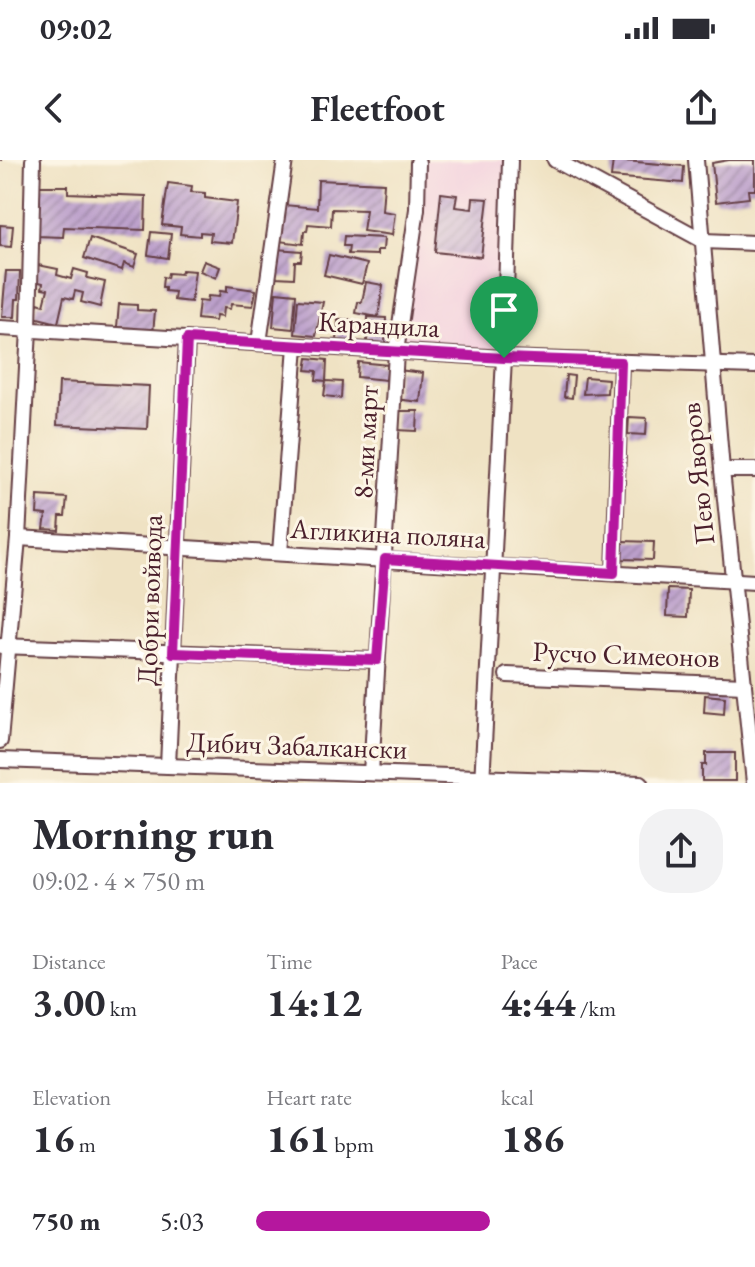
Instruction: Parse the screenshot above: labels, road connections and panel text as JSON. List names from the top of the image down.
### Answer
{
  "streets": {
    "street": [
      "Карандила",
      "8-ми март",
      "Пею Яворов",
      "Агликина поляна",
      "Добри войвода",
      "Русчо Симеонов",
      "Дибич Забалкански"
    ]
  },
  "crossings": [
    ["Карандила", "8-ми март"],
    ["Карандила", "Пею Яворов"],
    ["Карандила", "Добри войвода"],
    ["8-ми март", "Агликина поляна"],
    ["8-ми март", "Дибич Забалкански"],
    ["Пею Яворов", "Агликина поляна"],
    ["Пею Яворов", "Русчо Симеонов"],
    ["Агликина поляна", "Добри войвода"],
    ["Добри войвода", "Дибич Забалкански"]
  ],
  "page": {
    "status": "09:02",
    "header": "Fleetfoot",
    "heading": ["Morning run", "09:02 · 4 × 750 m"],
    "stats": [
      ["Distance", "3.00 km"],
      ["Time", "14:12"],
      ["Pace", "4:44 /km"],
      ["Elevation", "16 m"],
      ["Heart rate", "161 bpm"],
      ["kcal", "186"]
    ],
    "list": [
      {
        "name": "750 m",
        "note": "5:03"
      }
    ]
  }
}
